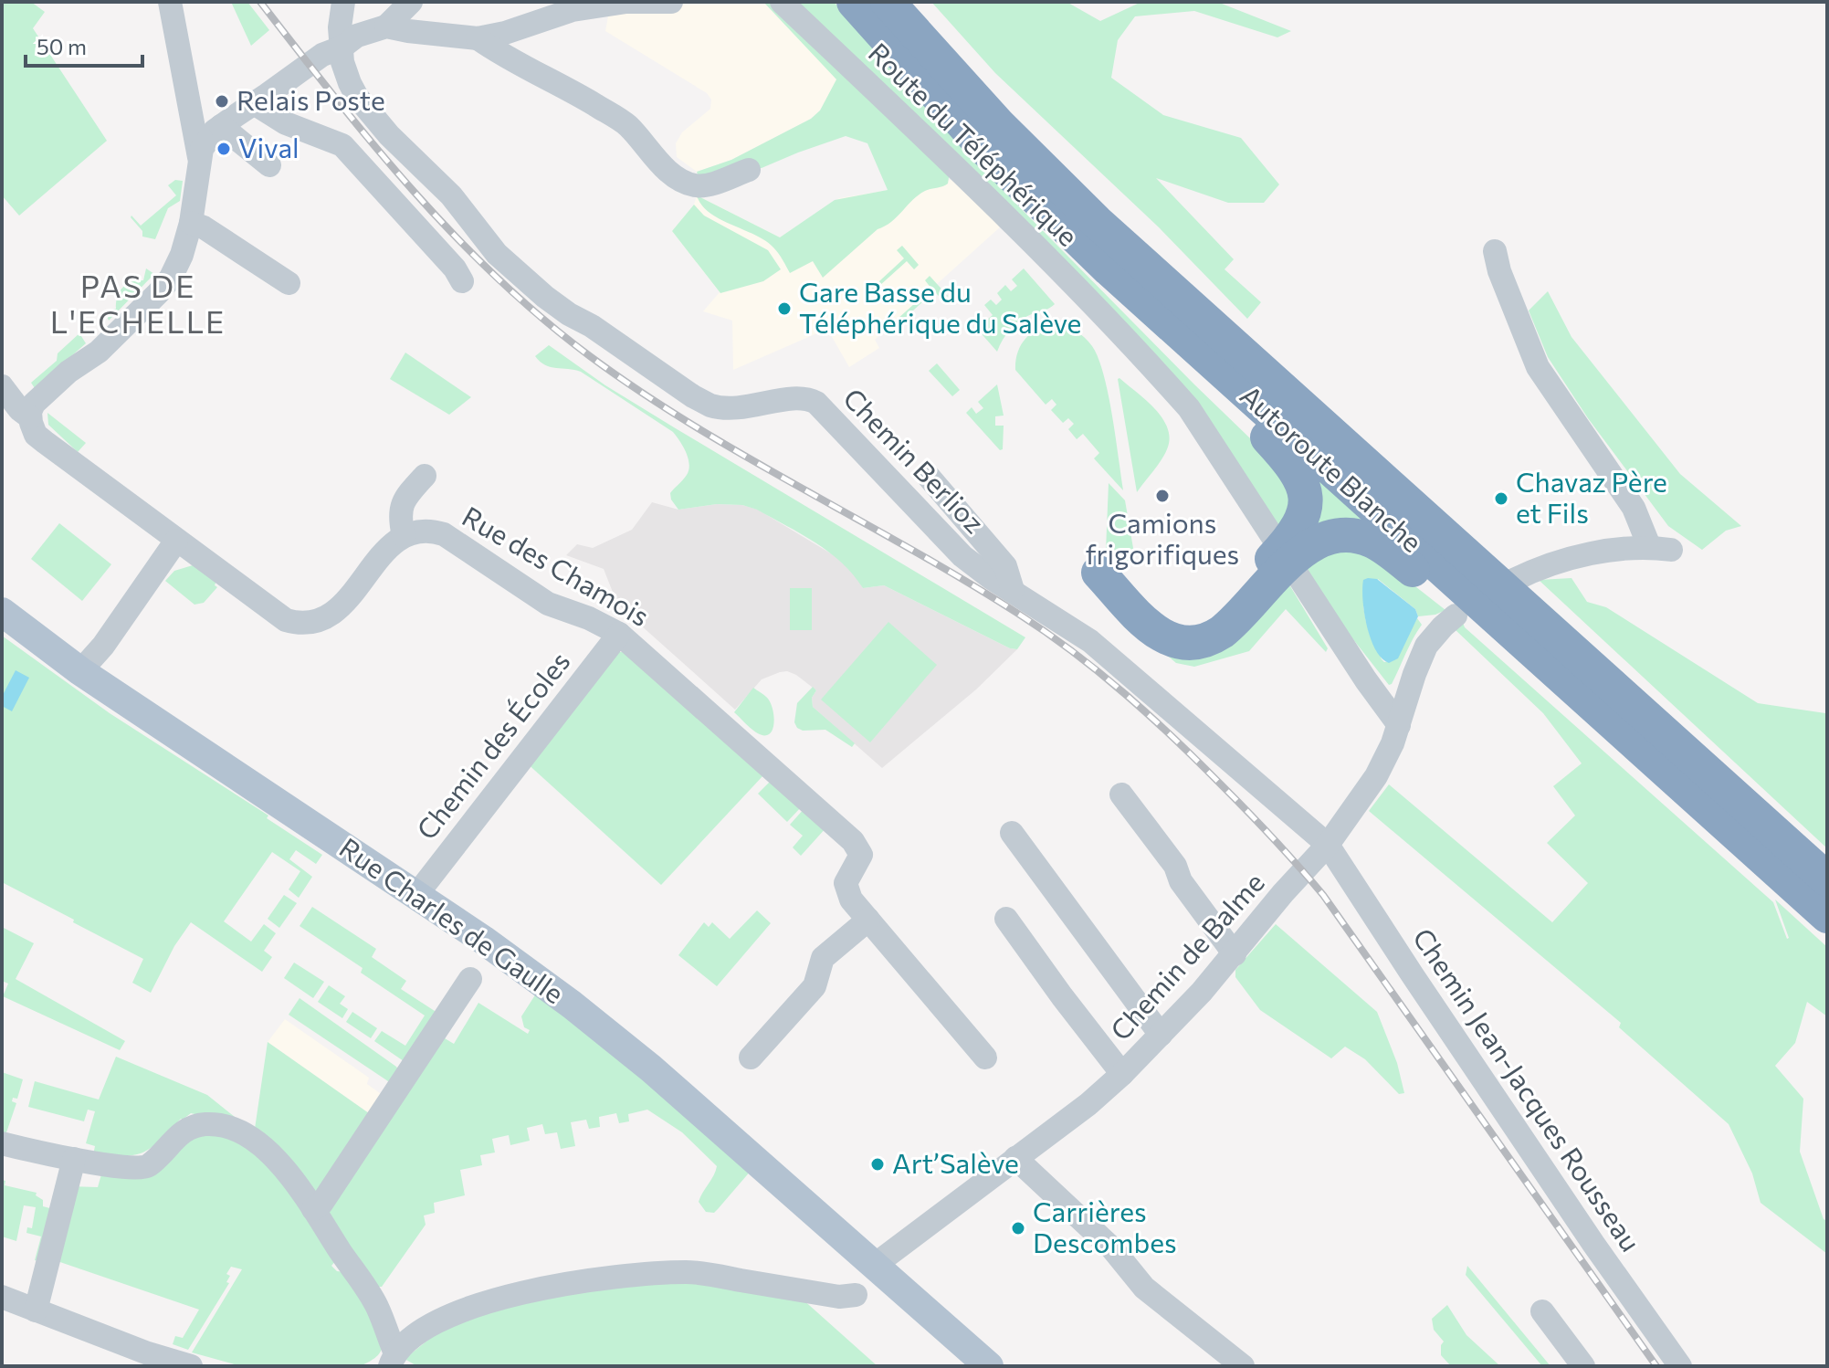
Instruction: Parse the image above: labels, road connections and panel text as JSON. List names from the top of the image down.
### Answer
{
  "streets": {
    "highway": ["Autoroute Blanche"],
    "main road": ["Rue Charles de Gaulle"],
    "street": [
      "Route du Téléphérique",
      "Chemin Berlioz",
      "Rue des Chamois",
      "Chemin des Écoles",
      "Chemin de Balme",
      "Chemin Jean-Jacques Rousseau"
    ]
  },
  "crossings": [
    ["Route du Téléphérique", "Chemin de Balme"],
    ["Chemin Berlioz", "Chemin de Balme"],
    ["Chemin Berlioz", "Chemin Jean-Jacques Rousseau"],
    ["Rue des Chamois", "Chemin des Écoles"],
    ["Chemin des Écoles", "Rue Charles de Gaulle"],
    ["Rue Charles de Gaulle", "Chemin de Balme"],
    ["Chemin de Balme", "Chemin Jean-Jacques Rousseau"]
  ],
  "districts": ["PAS DE L'ECHELLE"],
  "places": [
    "Relais Poste",
    "Vival",
    "Gare Basse du Téléphérique du Salève",
    "Camions frigorifiques",
    "Chavaz Père et Fils",
    "Art’Salève",
    "Carrières Descombes"
  ],
  "scale_bar": "50 m"
}
